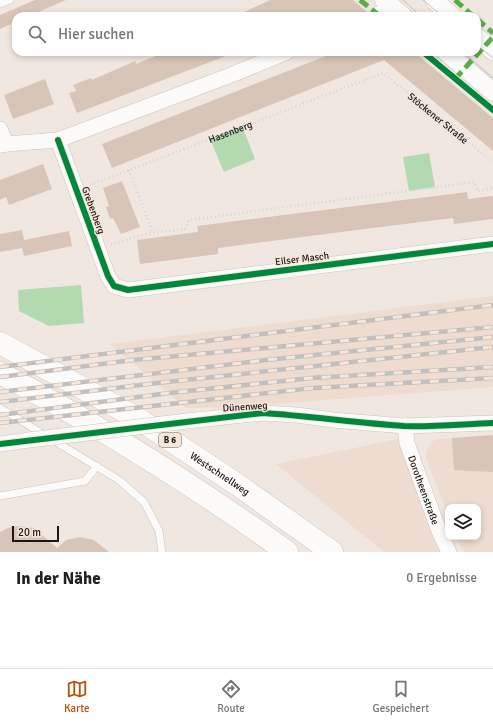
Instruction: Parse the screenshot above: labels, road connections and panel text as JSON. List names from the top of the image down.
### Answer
{
  "streets": {
    "highway": ["B 6", "Westschnellweg"],
    "street": [
      "Grebenberg",
      "Eilser Masch",
      "Dünenweg",
      "Dorotheenstraße"
    ],
    "path": ["Stöckener Straße", "Hasenberg"]
  },
  "crossings": [
    ["Stöckener Straße", "Hasenberg"],
    ["Hasenberg", "Grebenberg"],
    ["Grebenberg", "Eilser Masch"],
    ["Dünenweg", "Dorotheenstraße"]
  ],
  "scale_bar": "20 m",
  "page": {
    "search": "Hier suchen",
    "scale": "20 m",
    "heading": ["In der Nähe", "0 Ergebnisse"],
    "nav": ["Karte", "Route", "Gespeichert"]
  }
}
